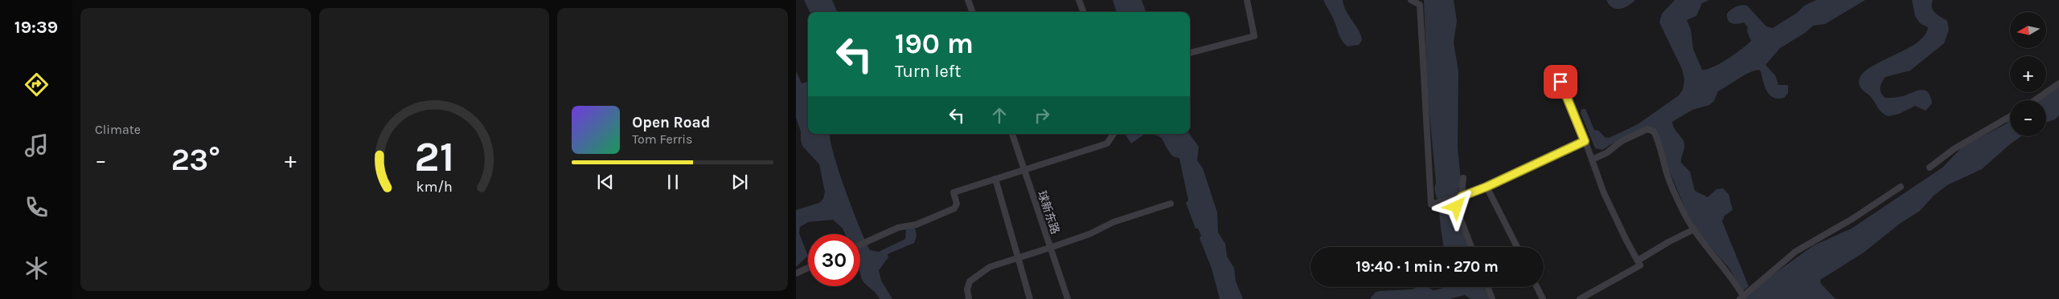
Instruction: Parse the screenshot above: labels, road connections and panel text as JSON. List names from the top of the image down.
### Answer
{
  "streets": {
    "street": ["球新东路"]
  },
  "north": "left",
  "page": {
    "tabs": "19:39",
    "tile": "Climate",
    "map_buttons": ["+", "−"],
    "turn": ["190 m", "Turn left"],
    "song": ["Open Road", "Tom Ferris"],
    "heat": ["−", "23°", "+"],
    "limit": "30",
    "trip": "19:40 · 1 min · 270 m",
    "gauge": ["21", "km/h"]
  }
}
